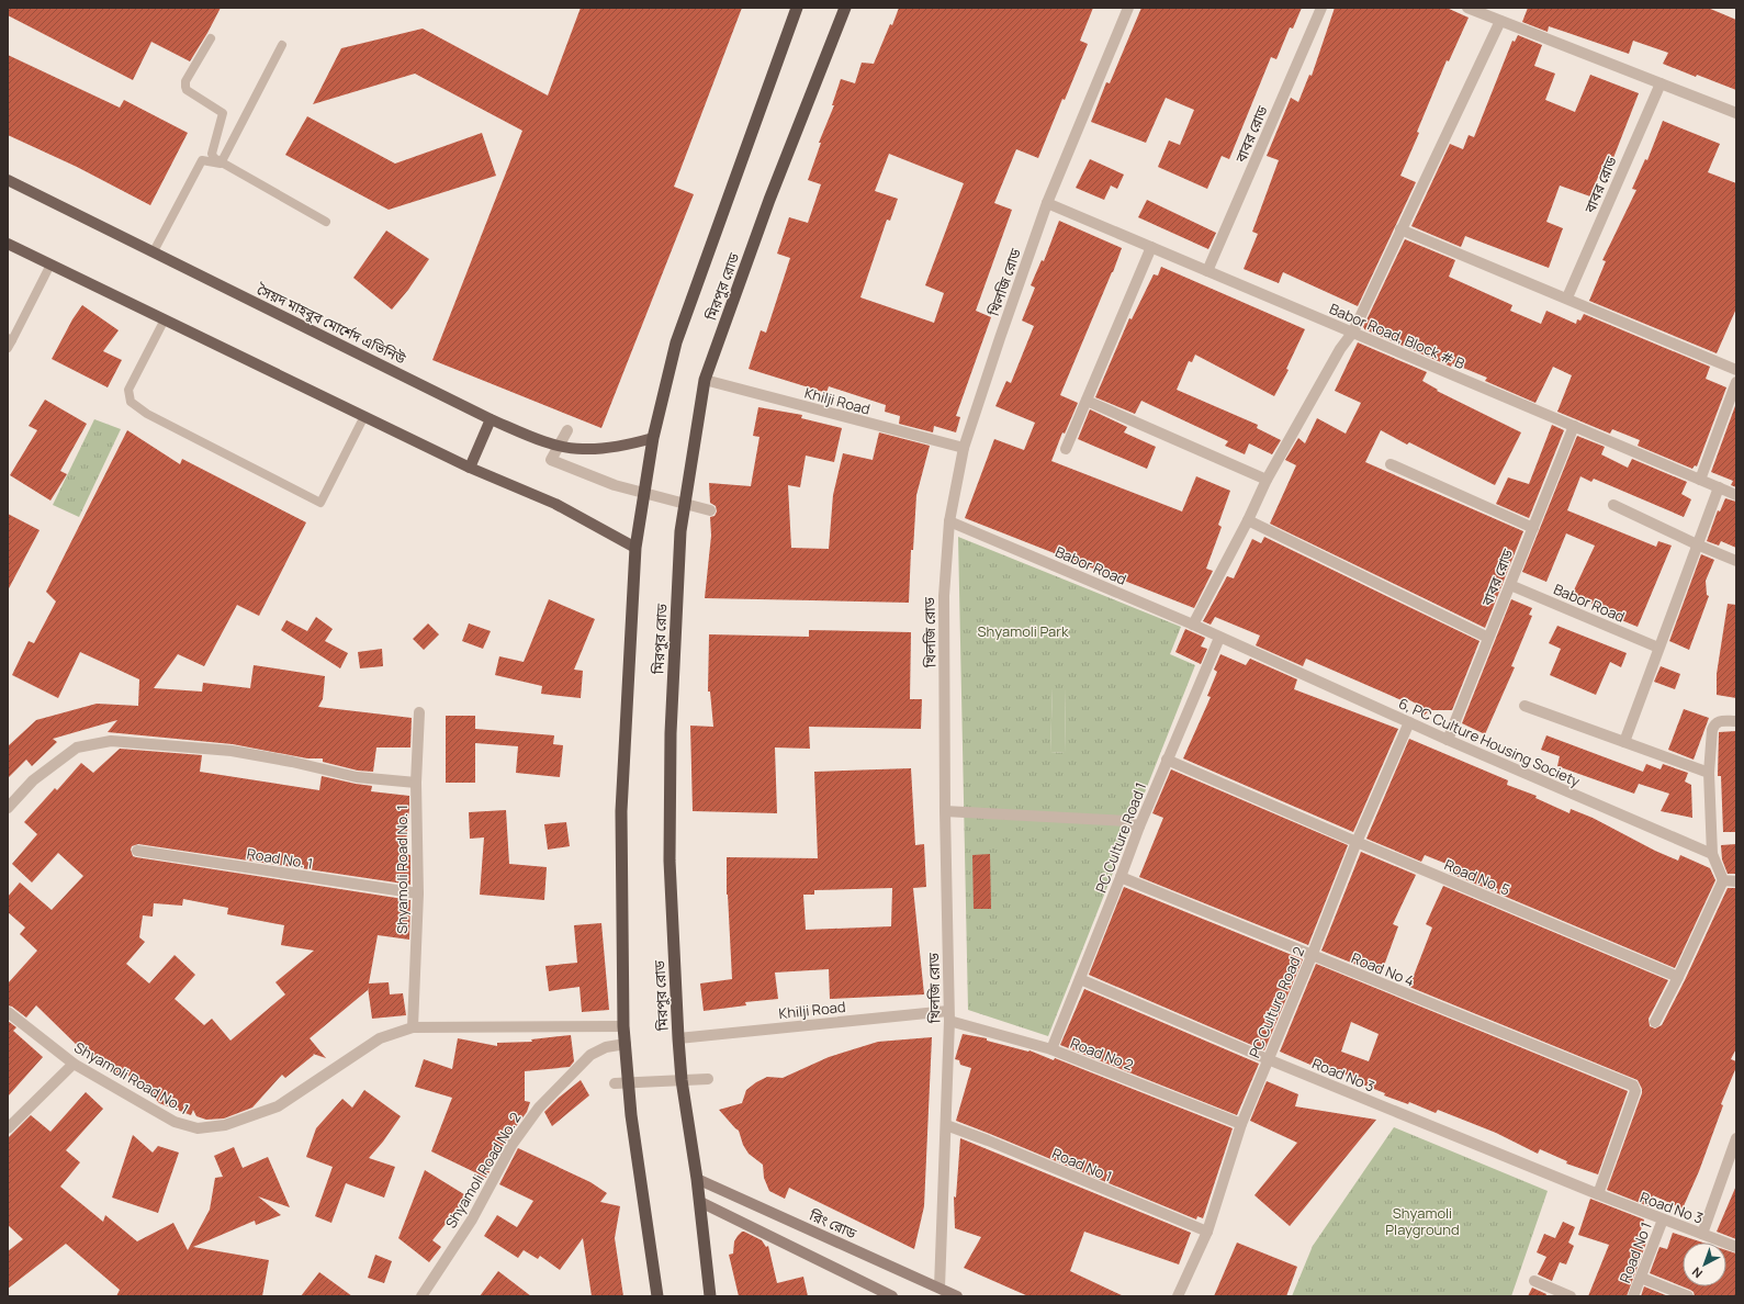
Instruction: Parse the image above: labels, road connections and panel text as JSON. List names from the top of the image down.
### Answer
{
  "streets": {
    "highway": ["মিরপুর রোড"],
    "main road": ["সৈয়দ মাহবুব মোর্শেদ এভিনিউ", "রিং রোড"],
    "street": [
      "বাবর রোড",
      "খিলজি রোড",
      "Babor Road, Block # B",
      "Khilji Road",
      "Babor Road",
      "6, PC Culture Housing Society",
      "PC Culture Road 1",
      "Road No. 1",
      "Shyamoli Road No. 1",
      "Road No. 5",
      "Road No 4",
      "PC Culture Road 2",
      "Road No 2",
      "Road No 3",
      "Road No 1",
      "Shyamoli Road No. 2"
    ]
  },
  "crossings": [
    ["বাবর রোড", "Babor Road, Block # B"],
    ["বাবর রোড", "Babor Road"],
    ["বাবর রোড", "6, PC Culture Housing Society"],
    ["খিলজি রোড", "Babor Road, Block # B"],
    ["খিলজি রোড", "Khilji Road"],
    ["খিলজি রোড", "Babor Road"],
    ["খিলজি রোড", "Road No 2"],
    ["খিলজি রোড", "Road No 1"],
    ["খিলজি রোড", "রিং রোড"],
    ["মিরপুর রোড", "সৈয়দ মাহবুব মোর্শেদ এভিনিউ"],
    ["মিরপুর রোড", "Khilji Road"],
    ["মিরপুর রোড", "Shyamoli Road No. 1"],
    ["মিরপুর রোড", "Shyamoli Road No. 2"],
    ["মিরপুর রোড", "রিং রোড"],
    ["Khilji Road", "Road No 2"],
    ["Babor Road", "6, PC Culture Housing Society"],
    ["Babor Road", "PC Culture Road 1"],
    ["6, PC Culture Housing Society", "PC Culture Road 1"],
    ["6, PC Culture Housing Society", "PC Culture Road 2"],
    ["PC Culture Road 1", "Road No. 5"],
    ["PC Culture Road 1", "Road No 4"],
    ["PC Culture Road 1", "Road No 2"],
    ["PC Culture Road 1", "Road No 3"],
    ["Road No. 1", "Shyamoli Road No. 1"],
    ["Road No. 5", "PC Culture Road 2"],
    ["Road No 4", "PC Culture Road 2"],
    ["Road No 4", "Road No 3"],
    ["PC Culture Road 2", "Road No 2"],
    ["PC Culture Road 2", "Road No 3"],
    ["PC Culture Road 2", "Road No 1"],
    ["Road No 3", "Road No 1"]
  ],
  "parks": ["Shyamoli Park", "Shyamoli Playground"],
  "north": "bottom left"
}
